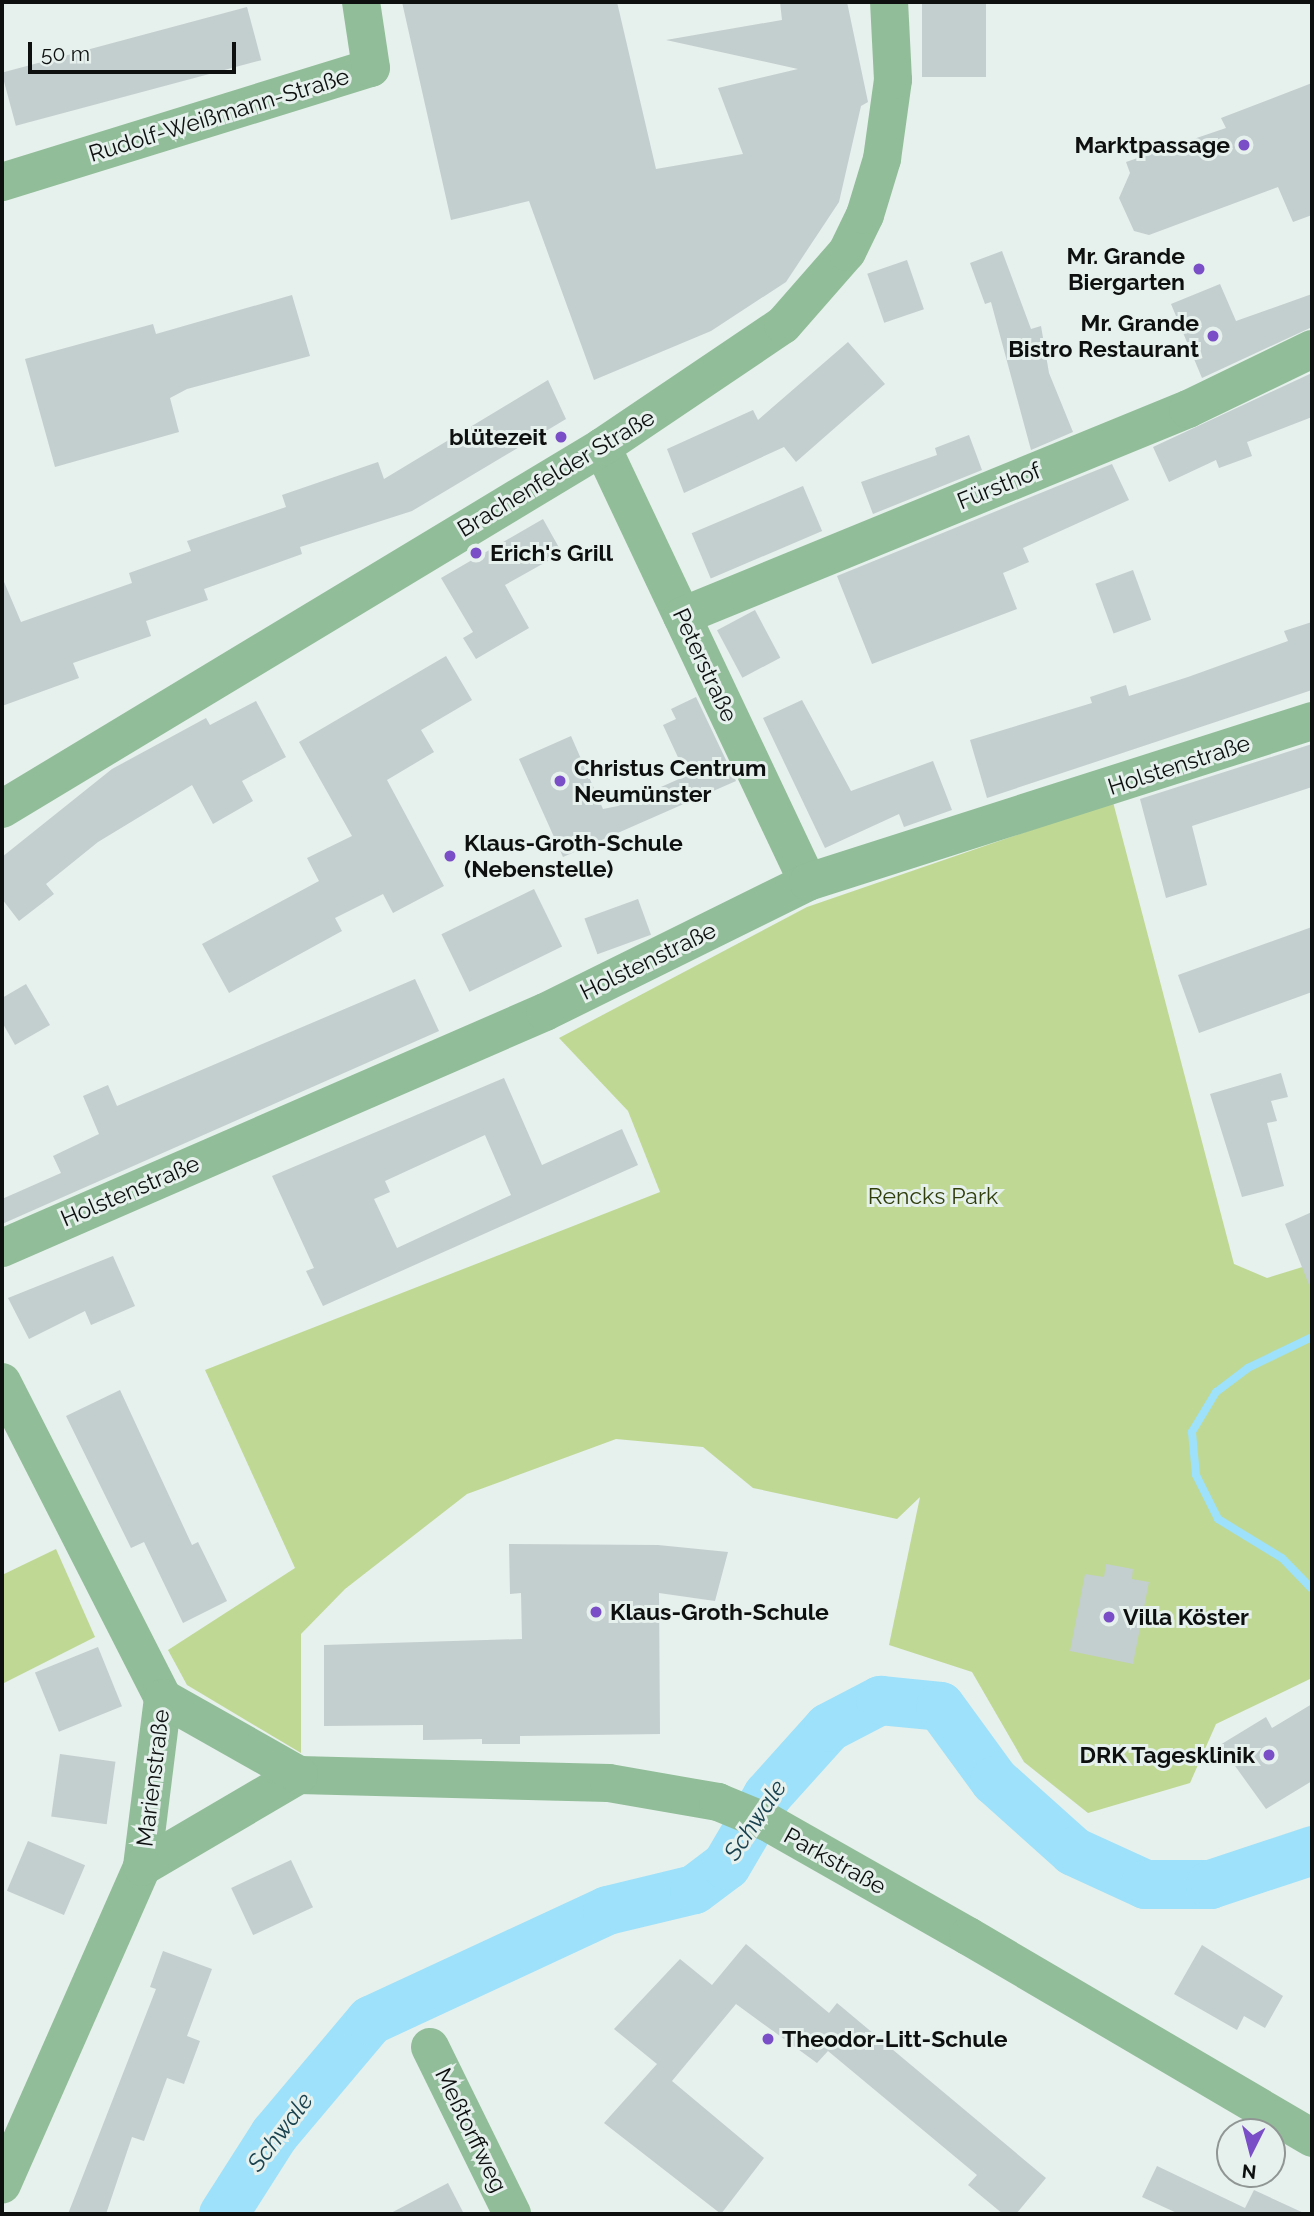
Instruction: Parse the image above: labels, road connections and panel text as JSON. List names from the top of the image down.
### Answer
{
  "streets": {
    "street": [
      "Rudolf-Weißmann-Straße",
      "Brachenfelder Straße",
      "Fürsthof",
      "Peterstraße",
      "Holstenstraße",
      "Marienstraße",
      "Parkstraße",
      "Meßtorffweg"
    ]
  },
  "crossings": [
    ["Brachenfelder Straße", "Peterstraße"],
    ["Fürsthof", "Peterstraße"],
    ["Peterstraße", "Holstenstraße"]
  ],
  "water": ["Schwale"],
  "parks": ["Rencks Park"],
  "places": [
    "Marktpassage",
    "Mr. Grande Biergarten",
    "Mr. Grande Bistro Restaurant",
    "blütezeit",
    "Erich's Grill",
    "Christus Centrum Neumünster",
    "Klaus-Groth-Schule (Nebenstelle)",
    "Klaus-Groth-Schule",
    "Villa Köster",
    "DRK Tagesklinik",
    "Theodor-Litt-Schule"
  ],
  "scale_bar": "50 m",
  "north": "bottom"
}
